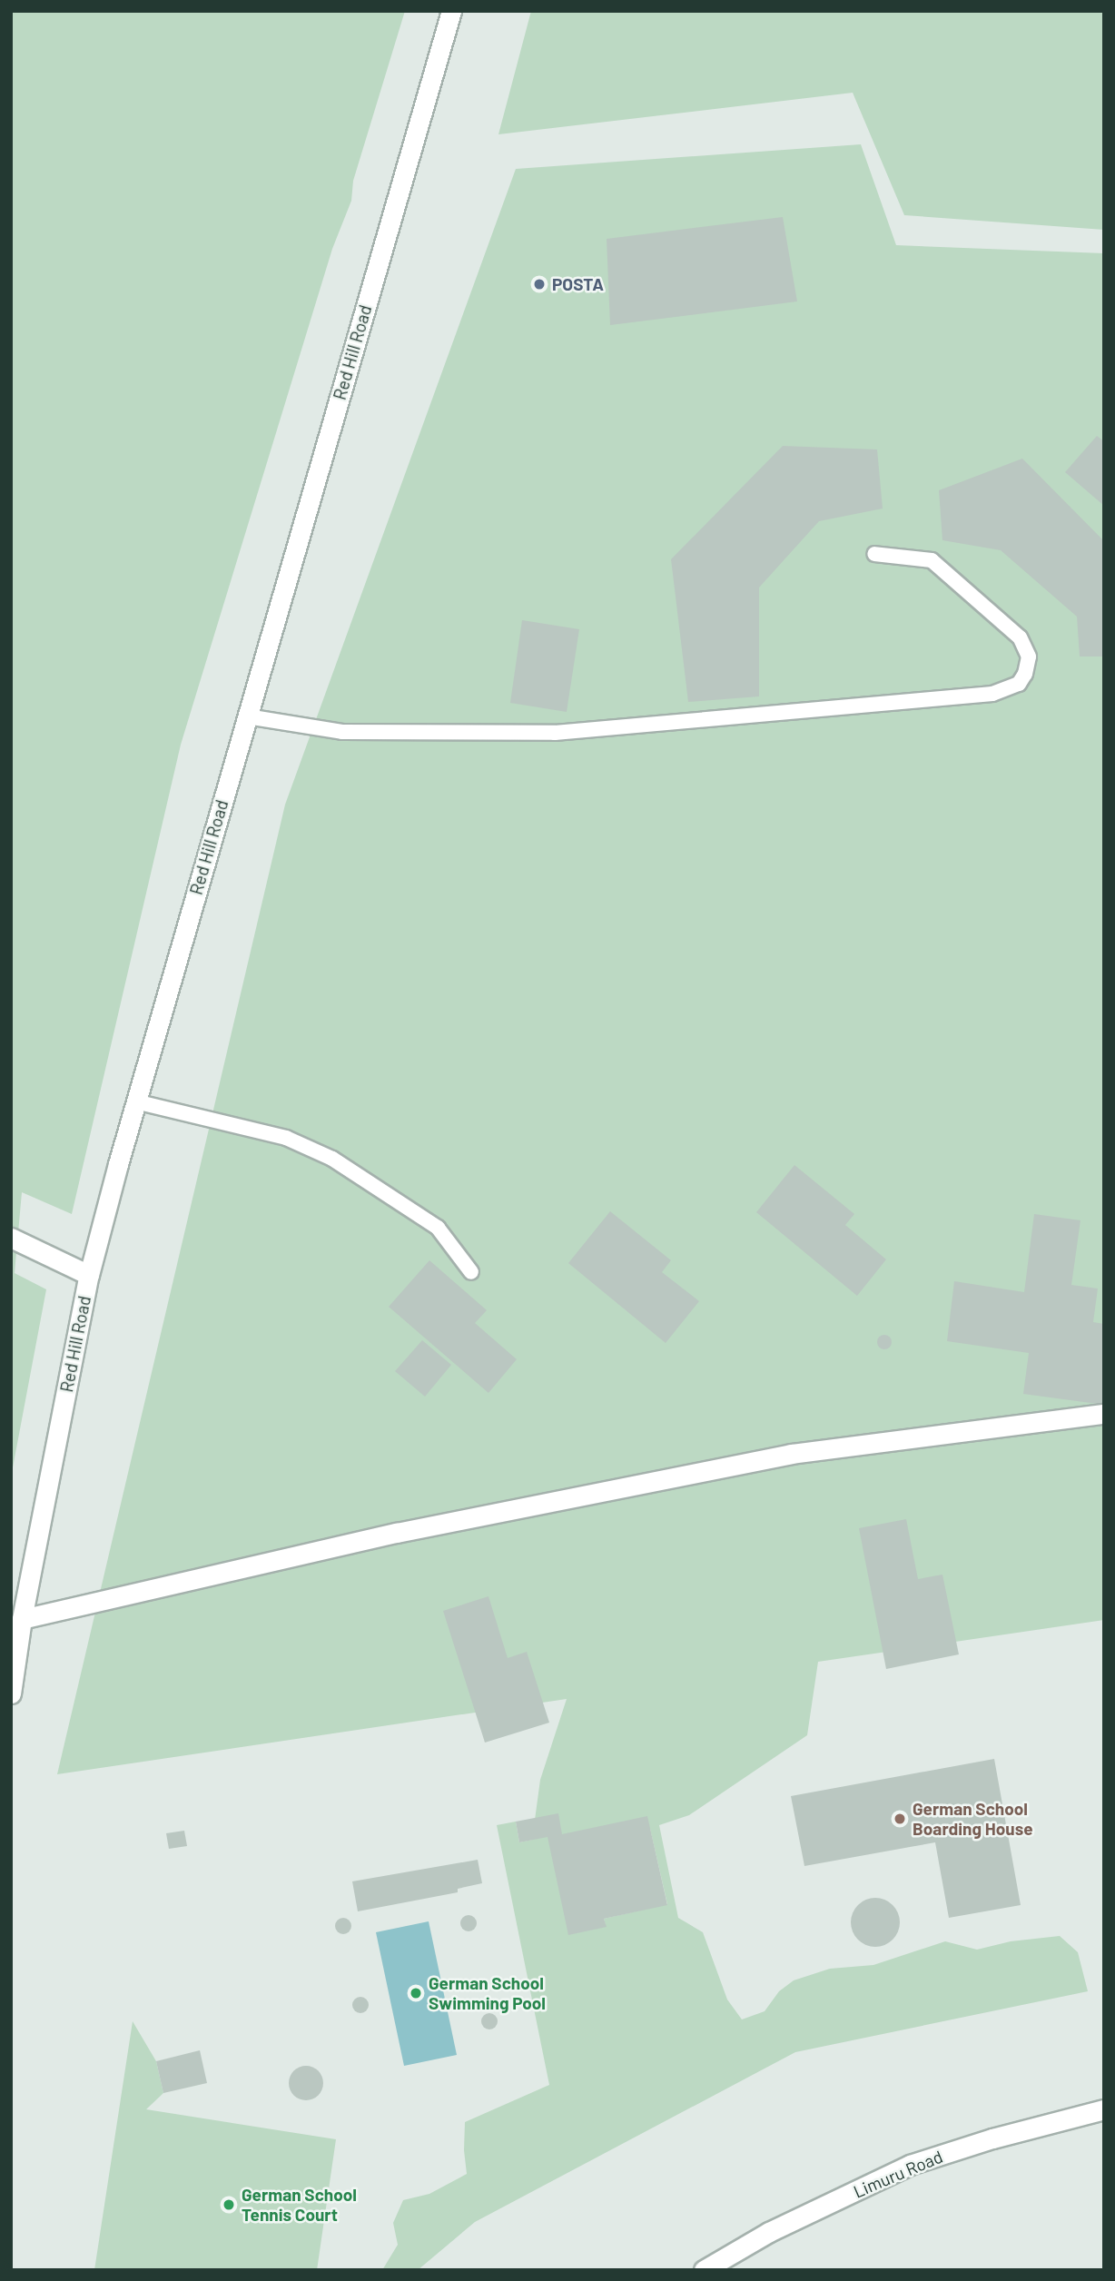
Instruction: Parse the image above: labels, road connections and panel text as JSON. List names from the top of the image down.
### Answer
{
  "streets": {
    "main road": ["Red Hill Road", "Limuru Road"]
  },
  "places": [
    "POSTA",
    "German School Boarding House",
    "German School Swimming Pool",
    "German School Tennis Court"
  ]
}
